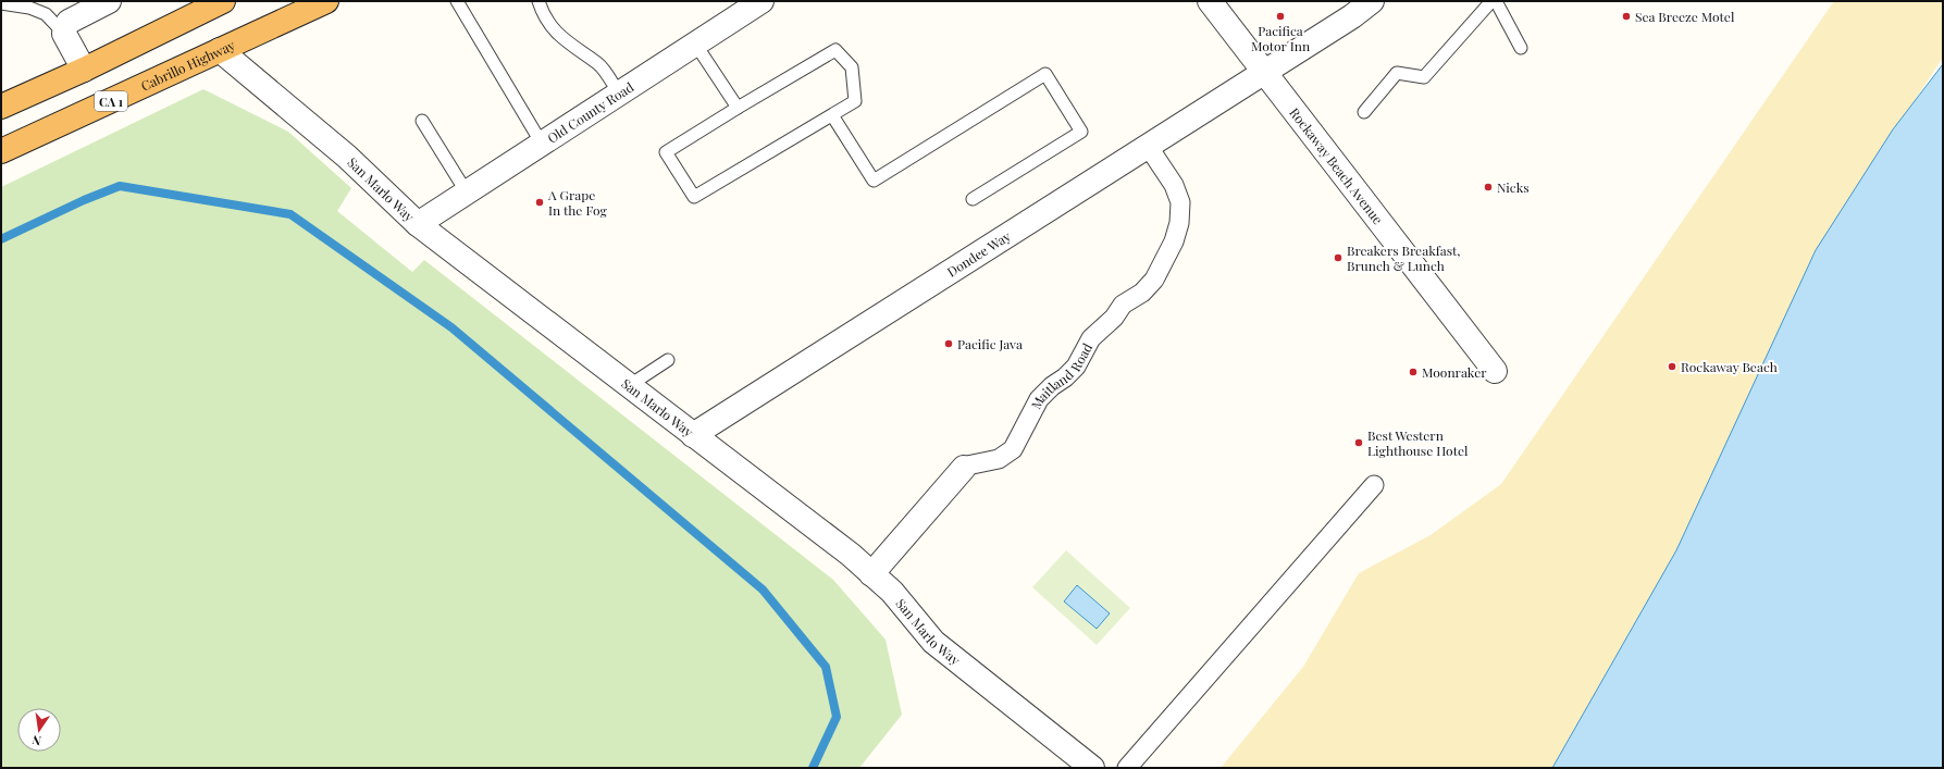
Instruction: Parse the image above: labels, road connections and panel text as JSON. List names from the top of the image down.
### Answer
{
  "streets": {
    "highway": ["Cabrillo Highway", "CA 1"],
    "street": [
      "Old County Road",
      "Rockaway Beach Avenue",
      "San Marlo Way",
      "Dondee Way",
      "Maitland Road"
    ]
  },
  "crossings": [
    ["Cabrillo Highway", "San Marlo Way"],
    ["Old County Road", "San Marlo Way"],
    ["Rockaway Beach Avenue", "Dondee Way"],
    ["San Marlo Way", "Dondee Way"],
    ["San Marlo Way", "Maitland Road"],
    ["Dondee Way", "Maitland Road"]
  ],
  "places": [
    "Pacifica Motor Inn",
    "Sea Breeze Motel",
    "Nicks",
    "A Grape In the Fog",
    "Breakers Breakfast, Brunch & Lunch",
    "Pacific Java",
    "Rockaway Beach",
    "Moonraker",
    "Best Western Lighthouse Hotel"
  ],
  "north": "bottom"
}
